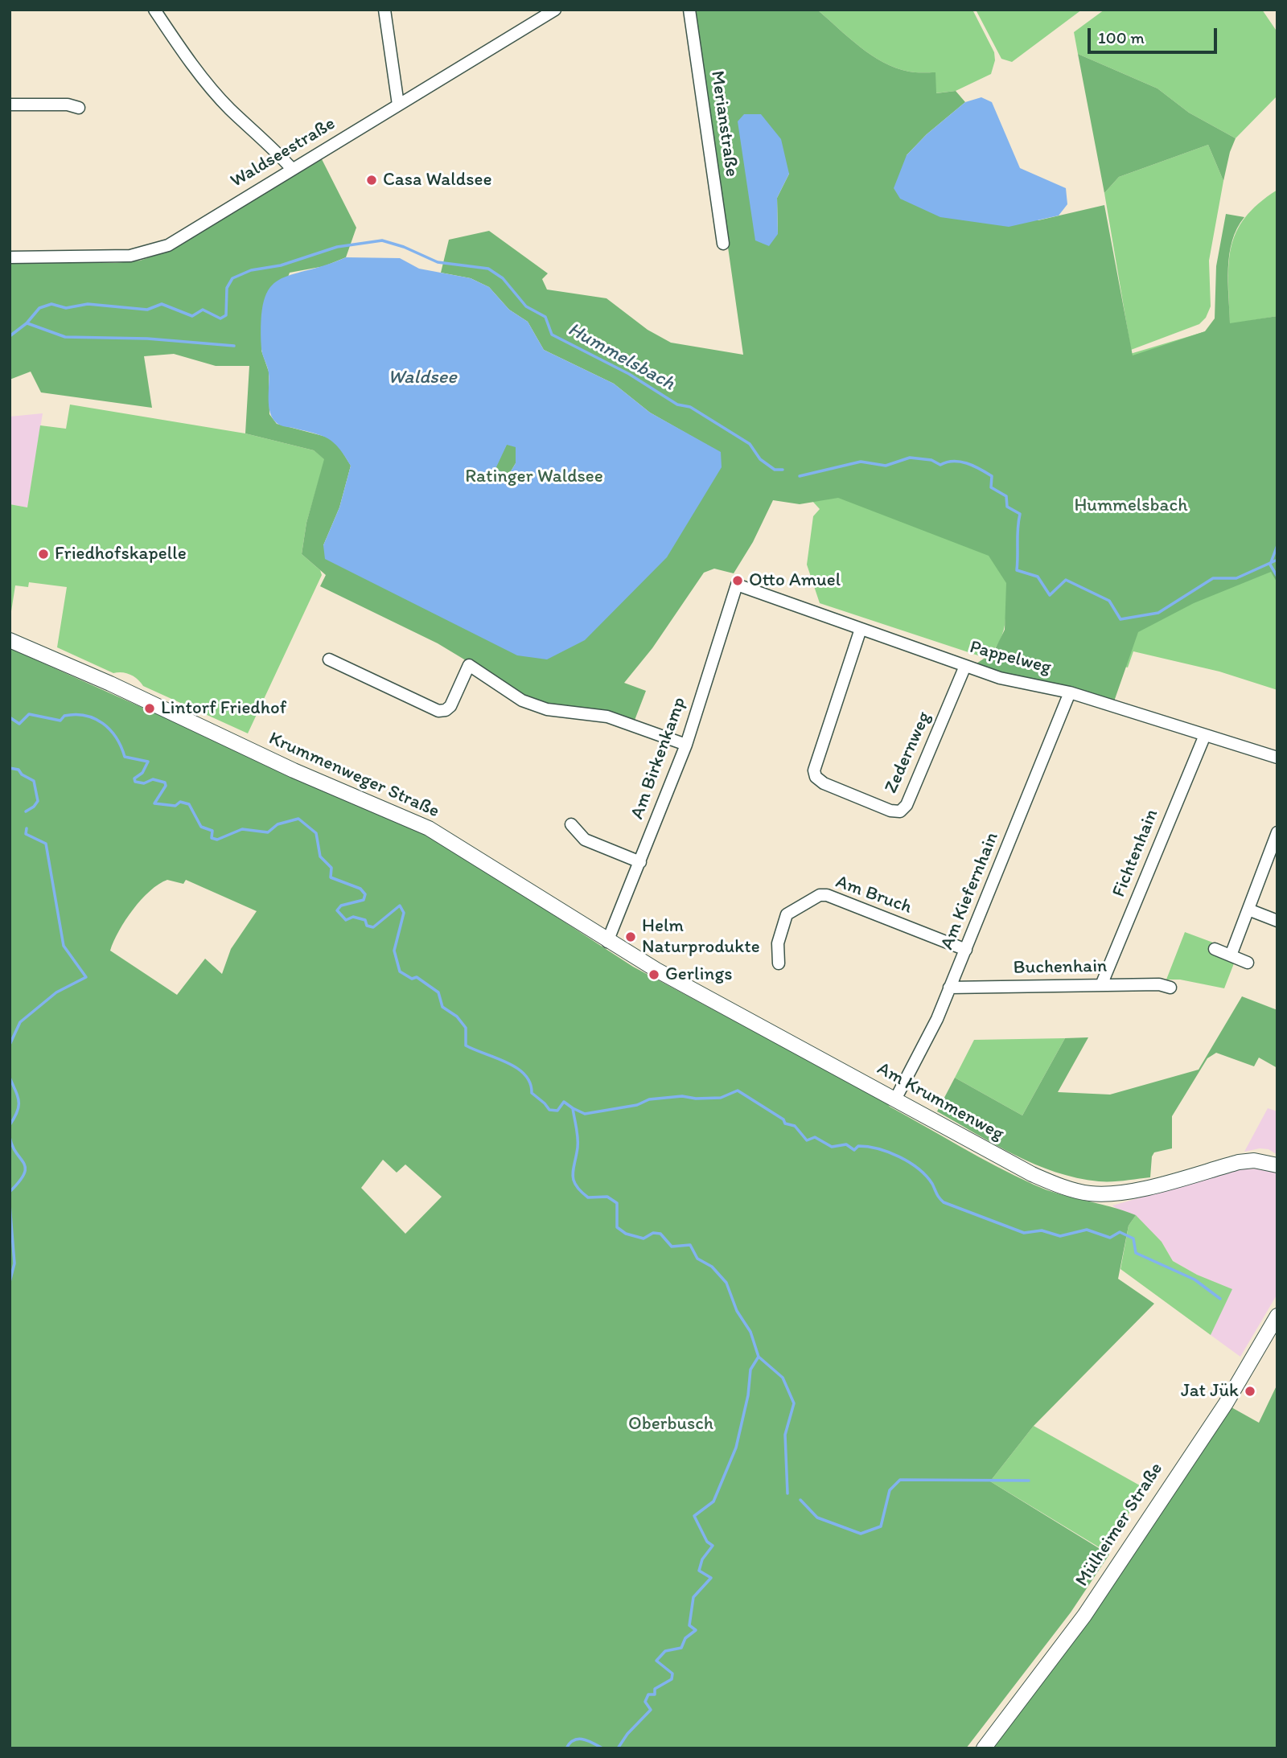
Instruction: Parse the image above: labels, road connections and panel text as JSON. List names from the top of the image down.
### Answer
{
  "streets": {
    "main road": ["Krummenweger Straße", "Am Krummenweg", "Mülheimer Straße"],
    "street": [
      "Merianstraße",
      "Waldseestraße",
      "Pappelweg",
      "Zedernweg",
      "Am Birkenkamp",
      "Fichtenhain",
      "Am Kiefernhain",
      "Am Bruch",
      "Buchenhain"
    ]
  },
  "crossings": [
    ["Pappelweg", "Zedernweg"],
    ["Pappelweg", "Am Birkenkamp"],
    ["Pappelweg", "Fichtenhain"],
    ["Pappelweg", "Am Kiefernhain"],
    ["Am Birkenkamp", "Krummenweger Straße"],
    ["Am Birkenkamp", "Am Krummenweg"],
    ["Krummenweger Straße", "Am Krummenweg"],
    ["Fichtenhain", "Buchenhain"],
    ["Am Kiefernhain", "Am Bruch"],
    ["Am Kiefernhain", "Buchenhain"],
    ["Am Kiefernhain", "Am Krummenweg"]
  ],
  "water": ["Hummelsbach", "Waldsee"],
  "parks": ["Ratinger Waldsee", "Hummelsbach", "Oberbusch"],
  "places": [
    "Casa Waldsee",
    "Friedhofskapelle",
    "Otto Amuel",
    "Lintorf Friedhof",
    "Helm Naturprodukte",
    "Gerlings",
    "Jat Jük"
  ],
  "scale_bar": "100 m"
}
